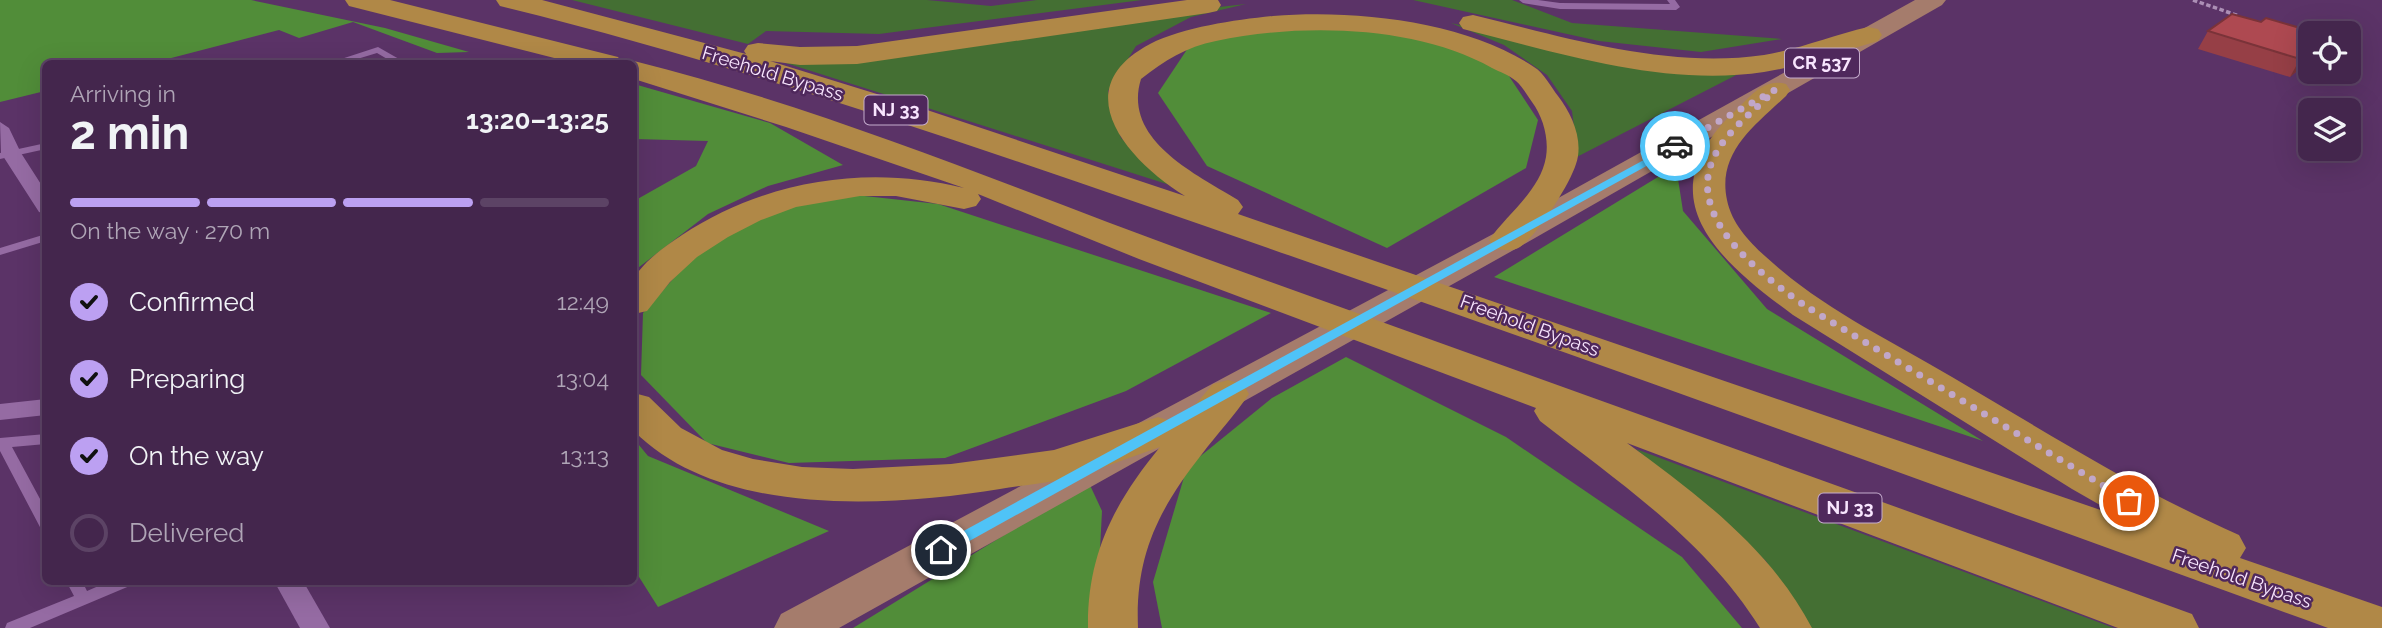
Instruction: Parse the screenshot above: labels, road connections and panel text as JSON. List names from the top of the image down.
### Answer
{
  "streets": {
    "highway": ["Freehold Bypass", "NJ 33"],
    "main road": ["CR 537"]
  },
  "page": {
    "heading": ["2 min", "Arriving in", "13:20–13:25"],
    "bar": "On the way · 270 m",
    "list": [
      ["Confirmed", "12:49"],
      ["Preparing", "13:04"],
      ["On the way", "13:13"],
      "Delivered"
    ]
  }
}
